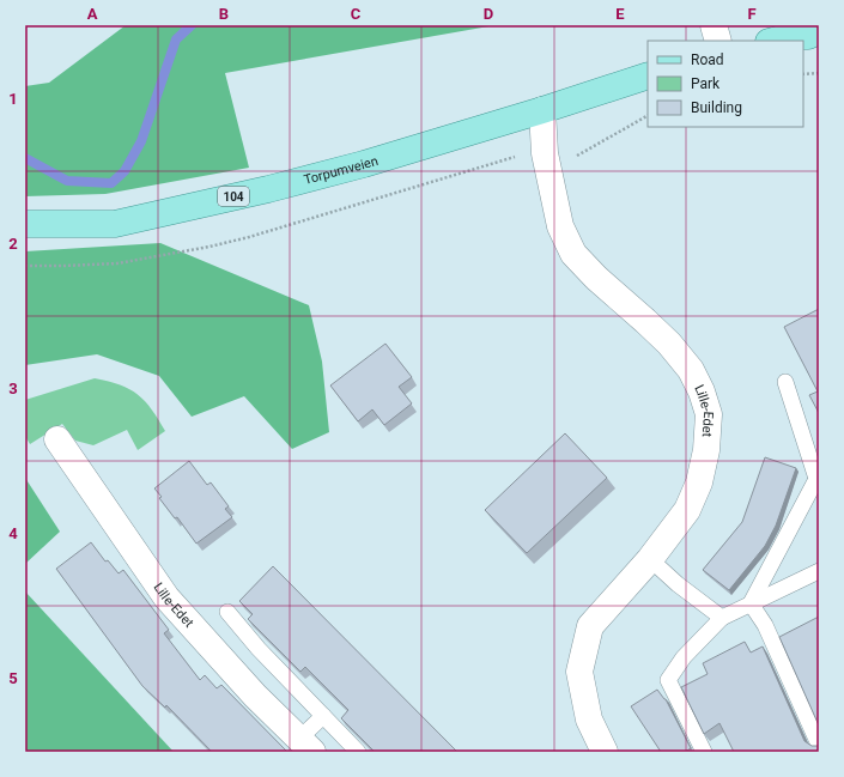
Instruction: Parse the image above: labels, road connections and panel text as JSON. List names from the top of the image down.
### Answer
{
  "streets": {
    "main road": ["Torpumveien", "104"],
    "street": ["Lille-Edet"]
  },
  "crossings": [
    ["Torpumveien", "Lille-Edet"]
  ],
  "legend": ["Road", "Park", "Building"],
  "grid": {
    "columns": [
      "A",
      "B",
      "C",
      "D",
      "E",
      "F"
    ],
    "rows": [
      "1",
      "2",
      "3",
      "4",
      "5"
    ]
  }
}
